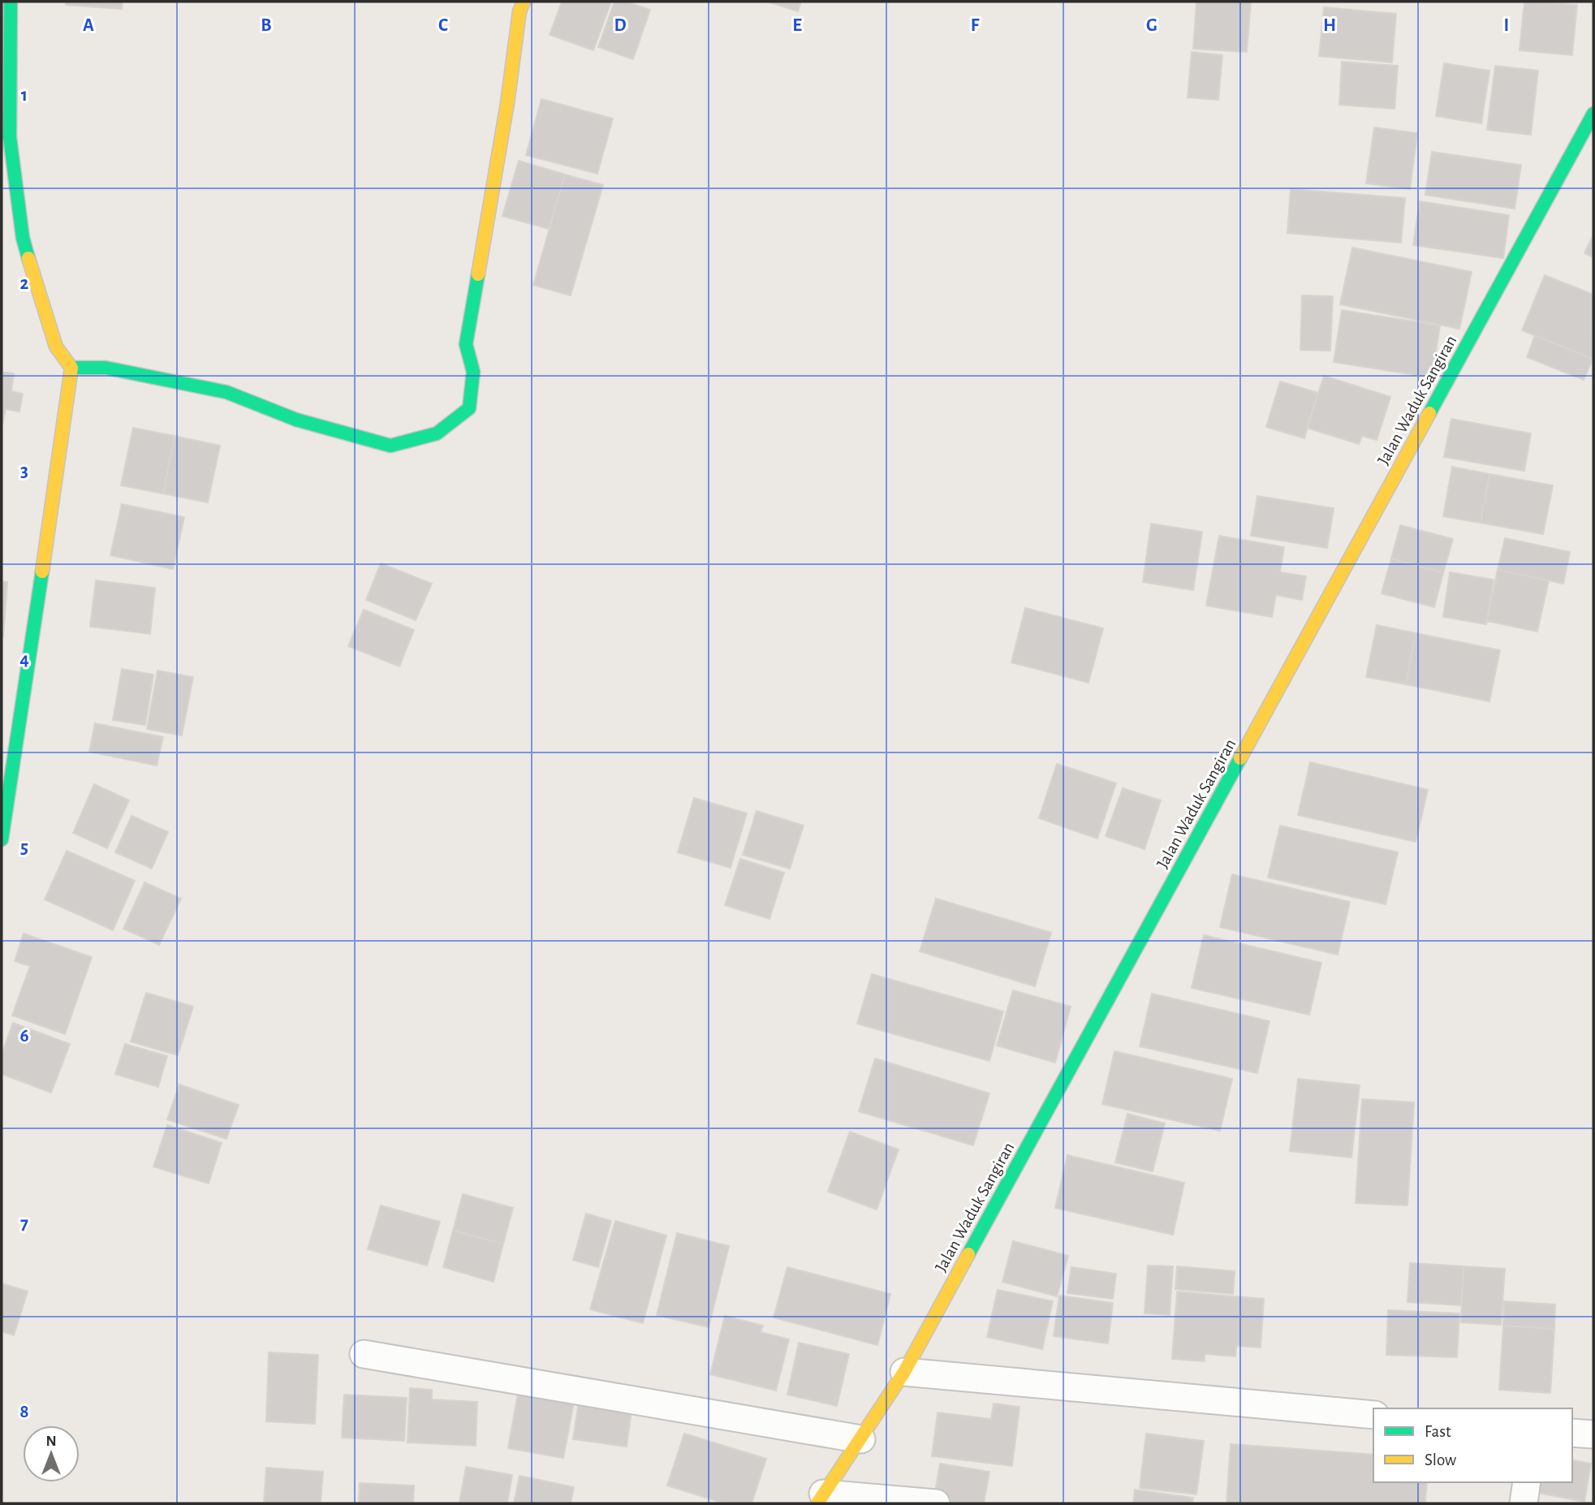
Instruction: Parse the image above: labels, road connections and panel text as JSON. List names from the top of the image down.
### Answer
{
  "streets": {
    "street": ["Jalan Waduk Sangiran"]
  },
  "legend": ["Fast", "Slow"],
  "north": "top",
  "grid": {
    "columns": [
      "A",
      "B",
      "C",
      "D",
      "E",
      "F",
      "G",
      "H",
      "I"
    ],
    "rows": [
      "1",
      "2",
      "3",
      "4",
      "5",
      "6",
      "7",
      "8"
    ]
  }
}
